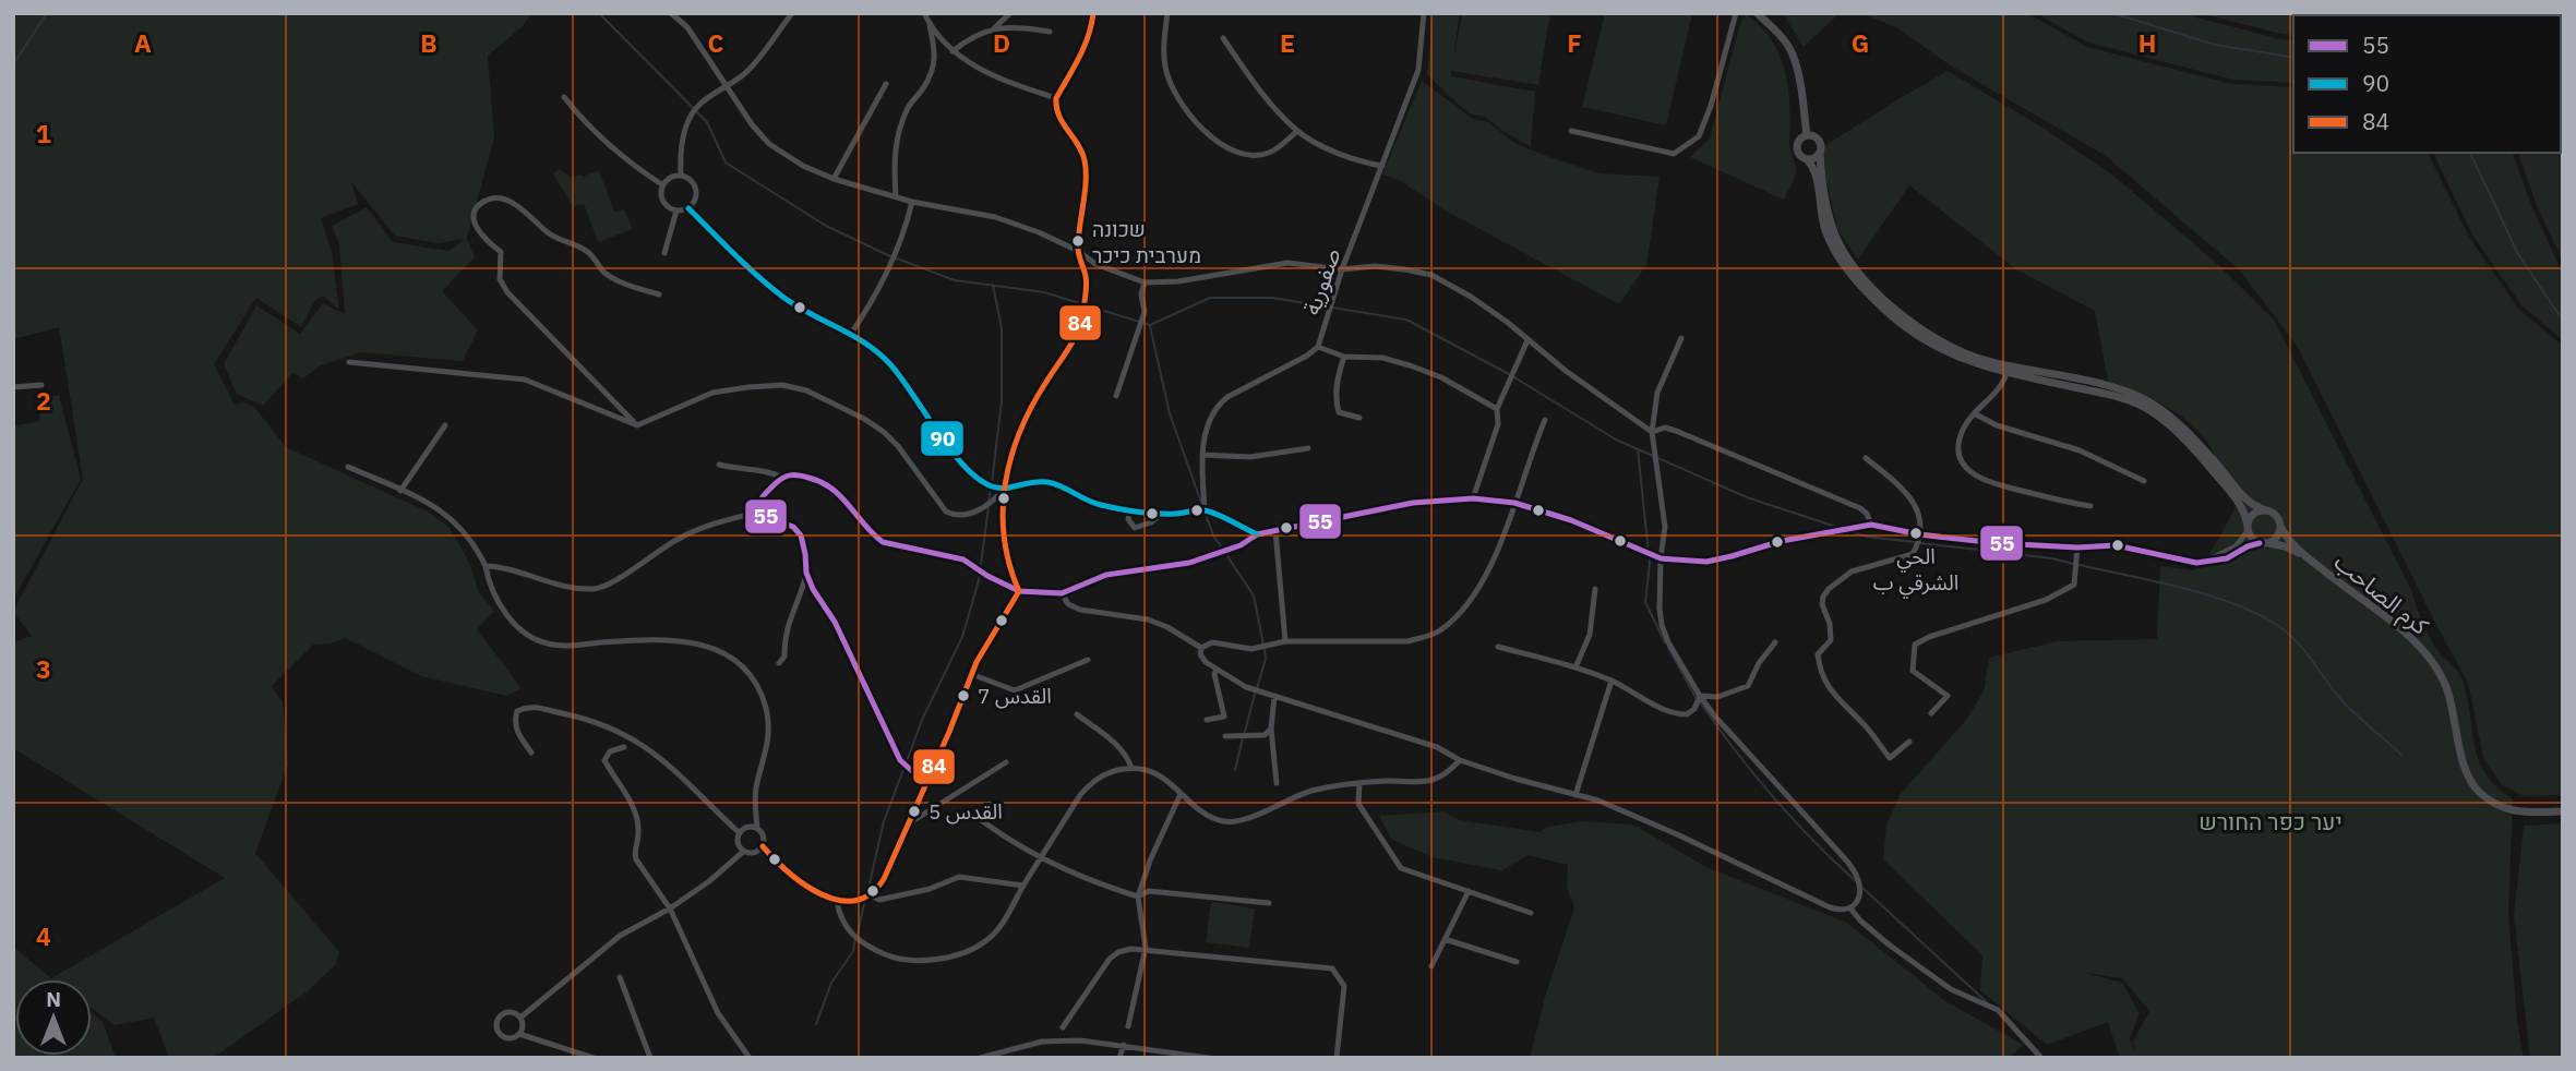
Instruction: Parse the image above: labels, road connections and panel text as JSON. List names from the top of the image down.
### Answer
{
  "streets": {
    "street": ["صفورية", "كرم الصاحب"]
  },
  "parks": ["יער כפר החורש"],
  "places": [
    "שכונה מערבית כיכר",
    "الحي الشرقي ب",
    "القدس 7",
    "القدس 5"
  ],
  "lines": ["transit line 84", "transit line 90", "transit line 55"],
  "legend": ["55", "90", "84"],
  "north": "top",
  "grid": {
    "columns": [
      "A",
      "B",
      "C",
      "D",
      "E",
      "F",
      "G",
      "H"
    ],
    "rows": [
      "1",
      "2",
      "3",
      "4"
    ]
  }
}
